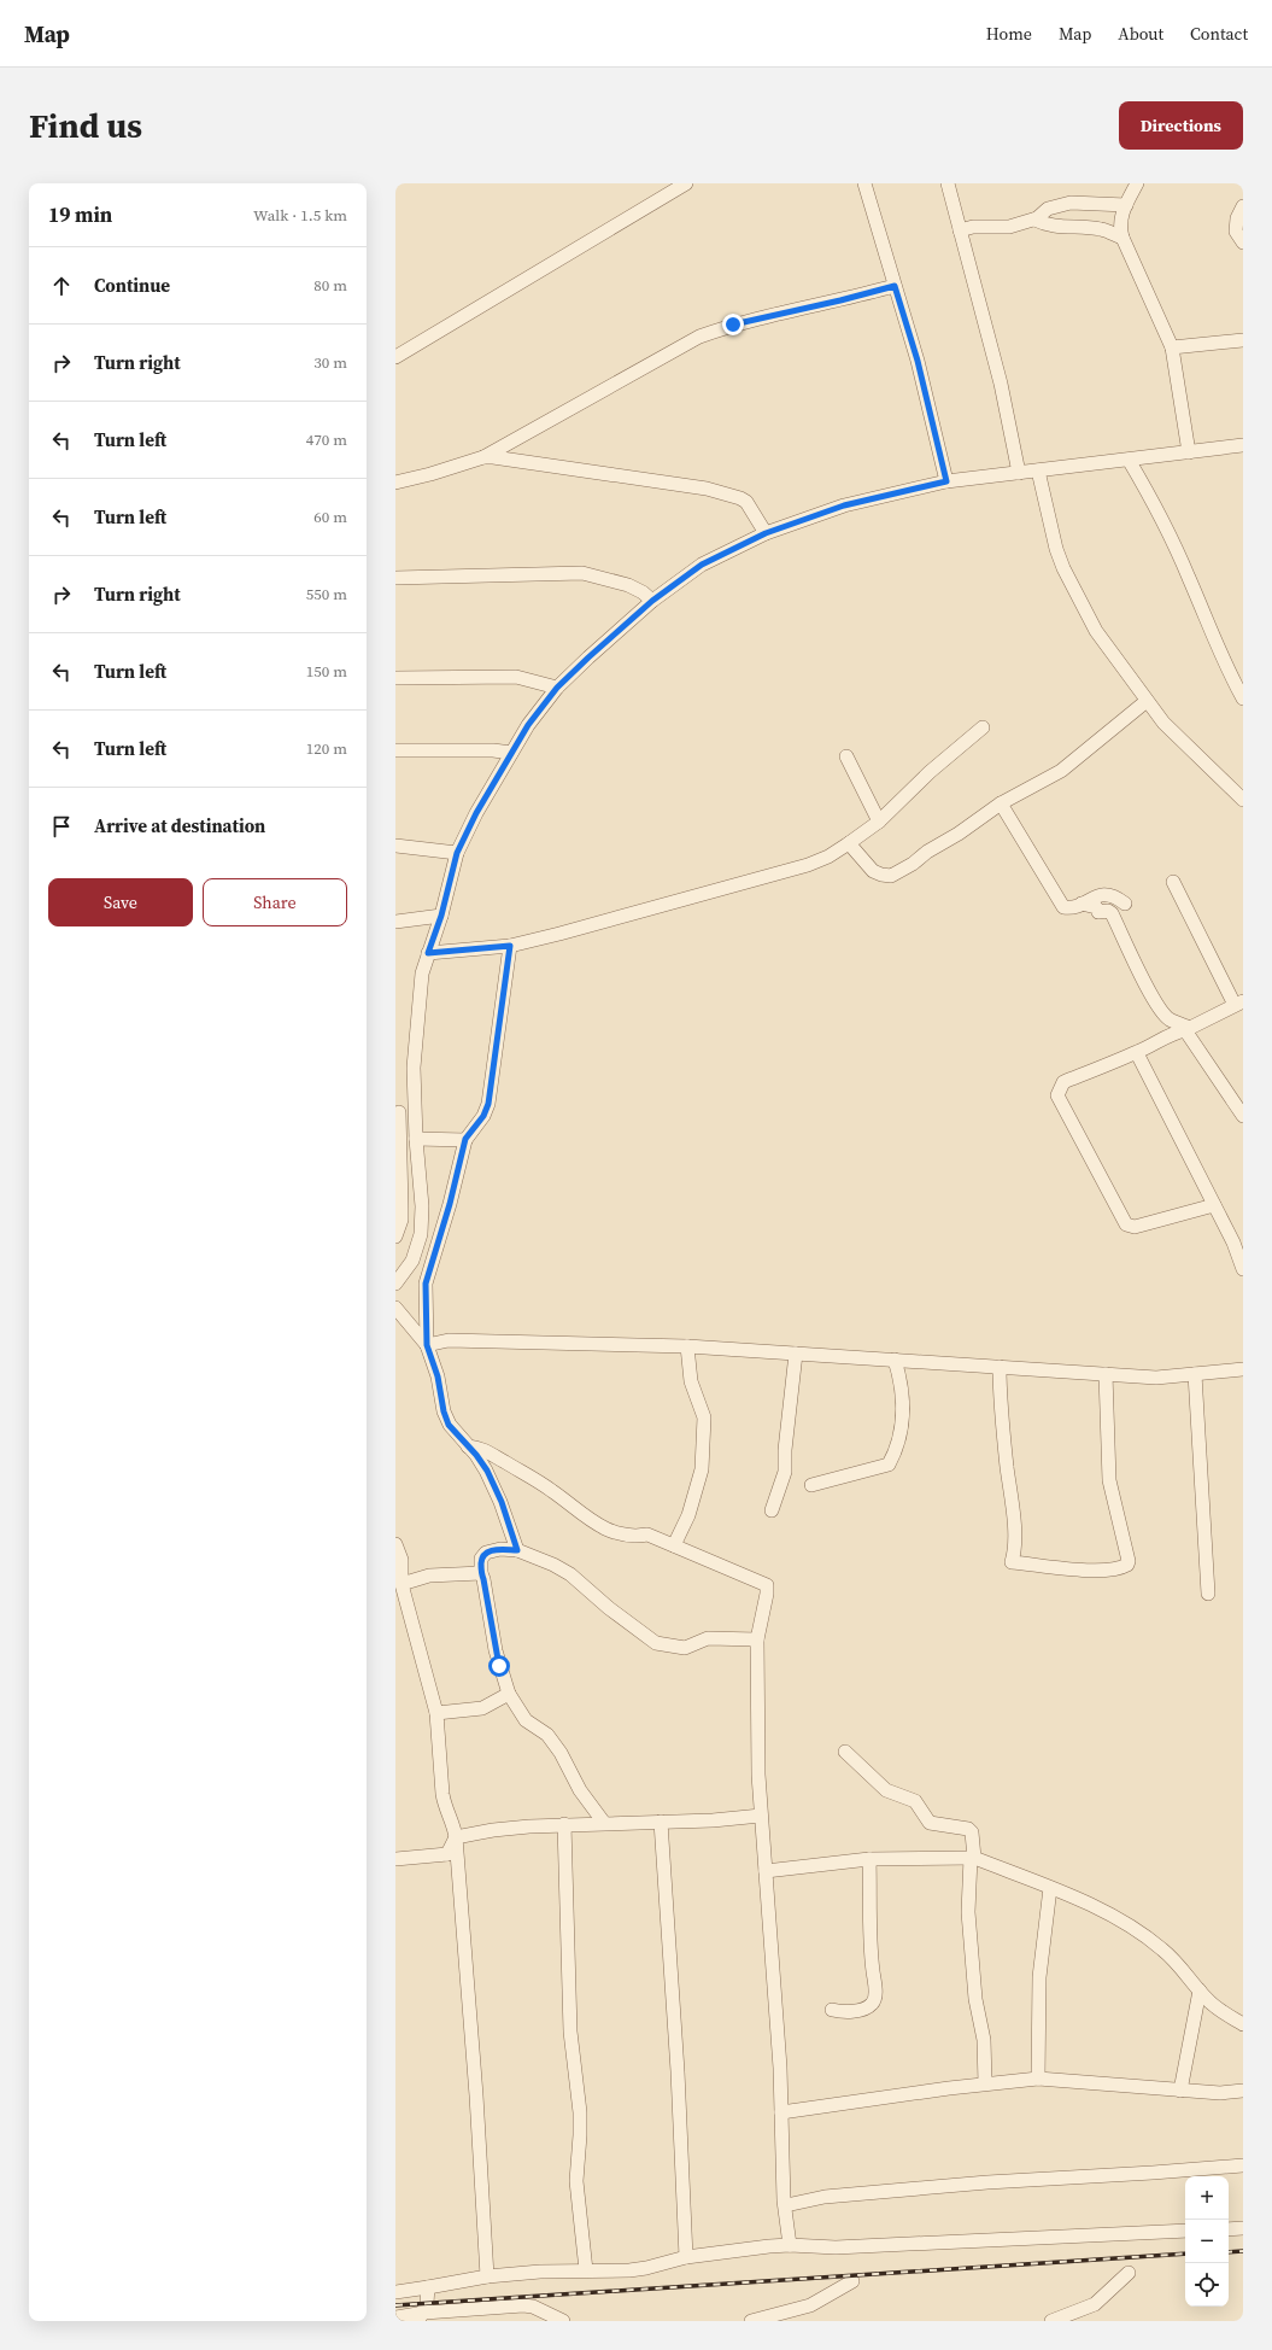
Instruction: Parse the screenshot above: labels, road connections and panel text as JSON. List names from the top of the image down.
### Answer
{
  "page": {
    "header": "Map",
    "nav": [
      "Home",
      "Map",
      "About",
      "Contact"
    ],
    "buttons": [
      "Directions",
      ["Save", "Share"]
    ],
    "title": "Find us",
    "heading": ["19 min", "Walk · 1.5 km"],
    "list": [
      ["Continue", "80 m"],
      ["Turn right", "30 m"],
      ["Turn left", "470 m"],
      ["Turn left", "60 m"],
      ["Turn right", "550 m"],
      ["Turn left", "150 m"],
      ["Turn left", "120 m"],
      "Arrive at destination"
    ],
    "map_buttons": ["+", "−"]
  }
}
